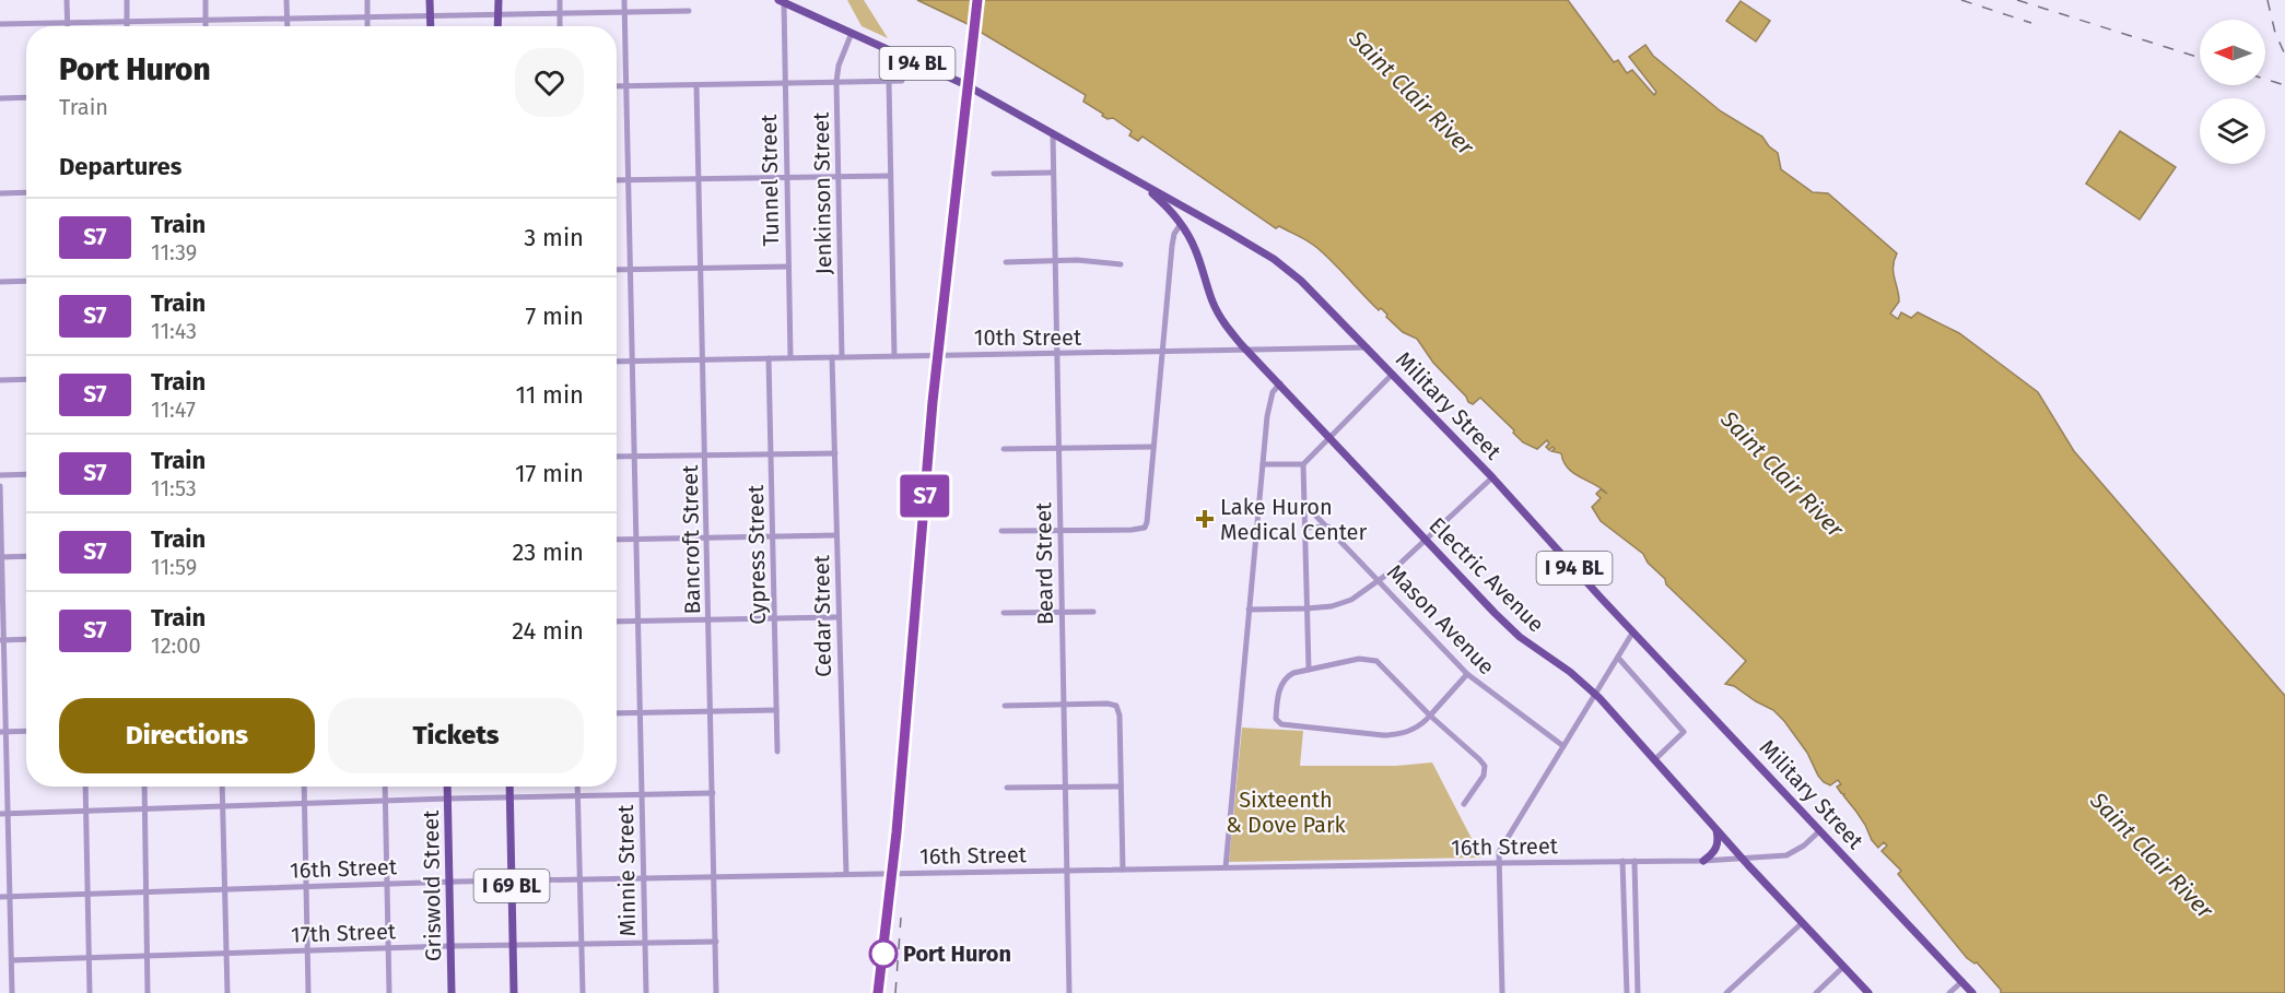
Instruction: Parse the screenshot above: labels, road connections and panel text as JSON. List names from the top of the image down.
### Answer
{
  "streets": {
    "main road": [
      "I 94 BL",
      "Military Street",
      "Electric Avenue",
      "Griswold Street",
      "I 69 BL"
    ],
    "street": [
      "Tunnel Street",
      "Jenkinson Street",
      "10th Street",
      "Bancroft Street",
      "Cypress Street",
      "Beard Street",
      "Cedar Street",
      "Mason Avenue",
      "16th Street",
      "Minnie Street",
      "17th Street"
    ]
  },
  "crossings": [
    ["Tunnel Street", "10th Street"],
    ["Tunnel Street", "Military Street"],
    ["Jenkinson Street", "10th Street"],
    ["Jenkinson Street", "Military Street"],
    ["10th Street", "Military Street"],
    ["10th Street", "Bancroft Street"],
    ["10th Street", "Cypress Street"],
    ["10th Street", "Beard Street"],
    ["10th Street", "Electric Avenue"],
    ["10th Street", "Cedar Street"],
    ["10th Street", "Minnie Street"],
    ["Military Street", "Beard Street"],
    ["Military Street", "Electric Avenue"],
    ["Military Street", "16th Street"],
    ["Bancroft Street", "16th Street"],
    ["Bancroft Street", "17th Street"],
    ["Beard Street", "16th Street"],
    ["Electric Avenue", "16th Street"],
    ["Cedar Street", "16th Street"],
    ["16th Street", "Minnie Street"],
    ["16th Street", "Griswold Street"],
    ["16th Street", "I 69 BL"],
    ["Minnie Street", "17th Street"],
    ["Griswold Street", "17th Street"],
    ["I 69 BL", "17th Street"]
  ],
  "water": ["Saint Clair River"],
  "parks": ["Sixteenth & Dove Park"],
  "places": {
    "health": ["Lake Huron Medical Center"],
    "other": ["Port Huron"]
  },
  "north": "left",
  "page": {
    "on_map": "S7",
    "heading": [
      ["Port Huron", "Train"],
      "Departures"
    ],
    "list": [
      {
        "mark": "S7",
        "name": "Train",
        "note": "11:39",
        "value": "3 min"
      },
      {
        "mark": "S7",
        "name": "Train",
        "note": "11:43",
        "value": "7 min"
      },
      {
        "mark": "S7",
        "name": "Train",
        "note": "11:47",
        "value": "11 min"
      },
      {
        "mark": "S7",
        "name": "Train",
        "note": "11:53",
        "value": "17 min"
      },
      {
        "mark": "S7",
        "name": "Train",
        "note": "11:59",
        "value": "23 min"
      },
      {
        "mark": "S7",
        "name": "Train",
        "note": "12:00",
        "value": "24 min"
      }
    ],
    "buttons": ["Directions", "Tickets"]
  }
}
